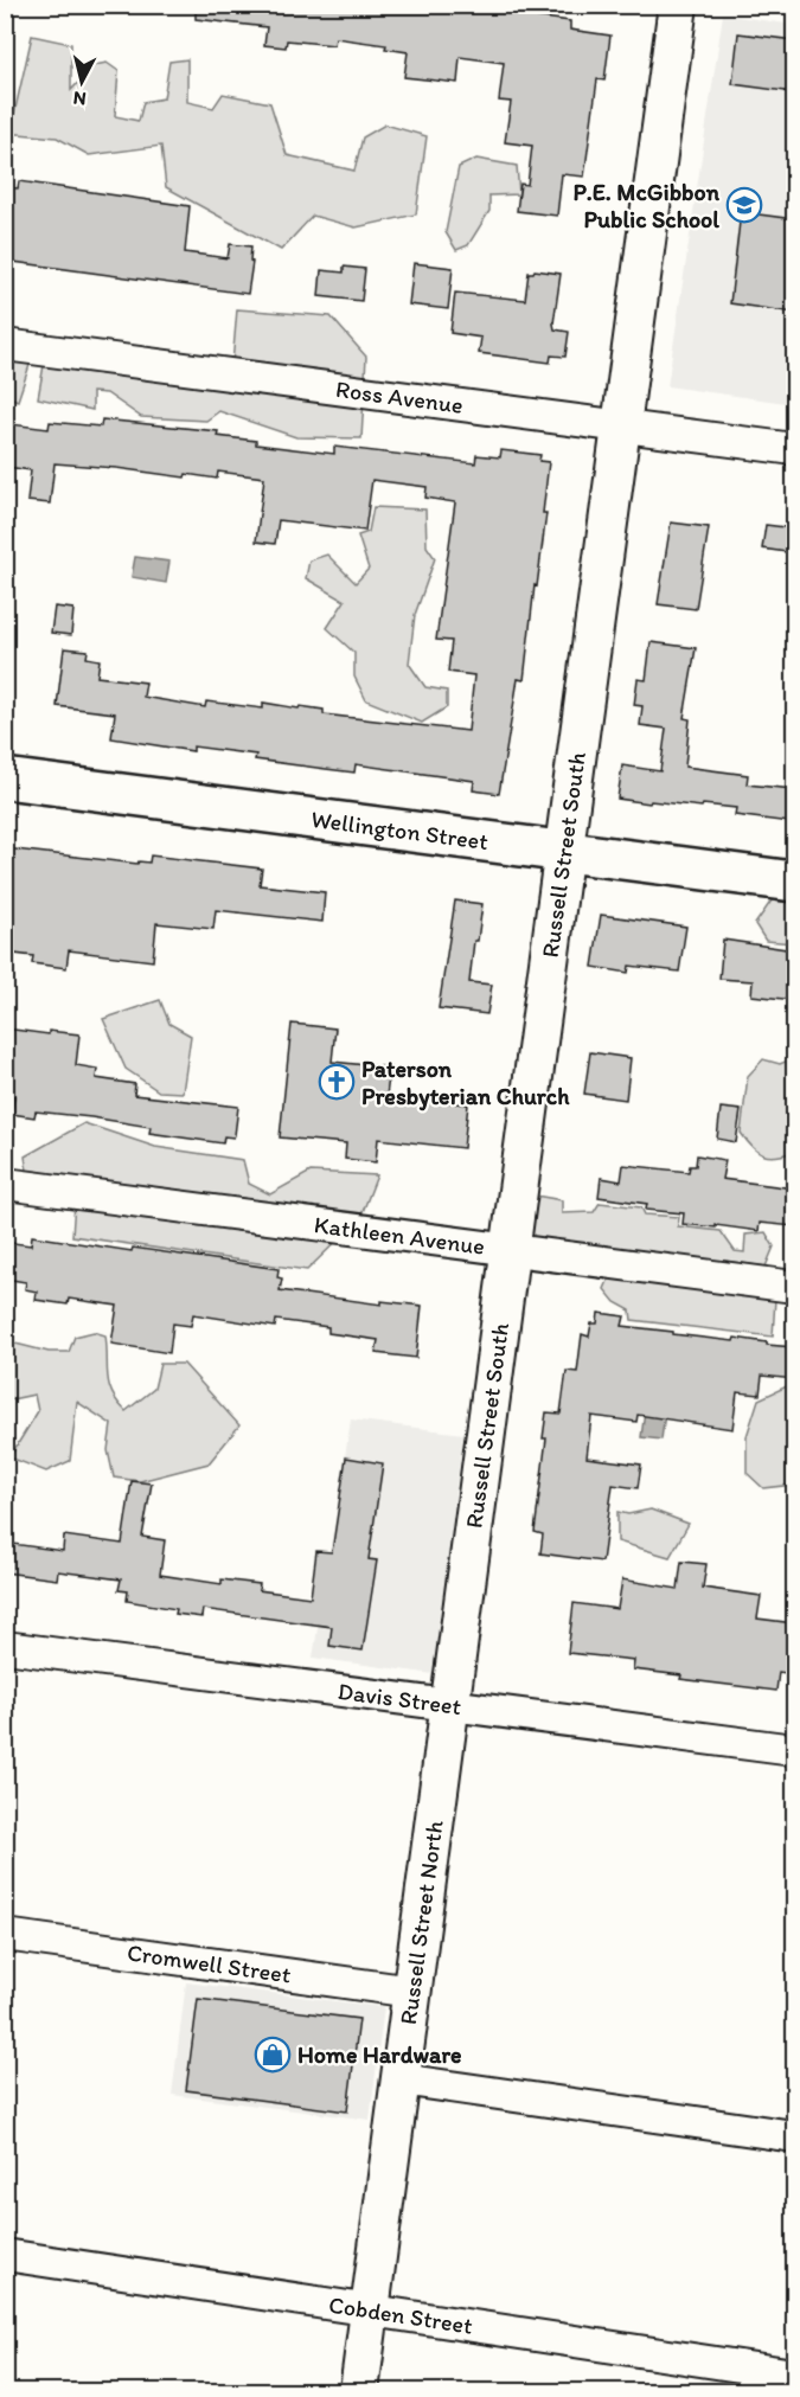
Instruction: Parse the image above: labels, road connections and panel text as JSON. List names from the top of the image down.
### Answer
{
  "streets": {
    "main road": ["Wellington Street"],
    "street": [
      "Ross Avenue",
      "Russell Street South",
      "Kathleen Avenue",
      "Davis Street",
      "Russell Street North",
      "Cromwell Street",
      "Cobden Street"
    ]
  },
  "crossings": [
    ["Ross Avenue", "Russell Street South"],
    ["Wellington Street", "Russell Street South"],
    ["Russell Street South", "Kathleen Avenue"],
    ["Russell Street South", "Davis Street"],
    ["Russell Street South", "Russell Street North"],
    ["Davis Street", "Russell Street North"],
    ["Russell Street North", "Cromwell Street"],
    ["Russell Street North", "Cobden Street"]
  ],
  "places": {
    "school or university": ["P.E. McGibbon Public School"],
    "church": ["Paterson Presbyterian Church"],
    "shop": ["Home Hardware"]
  },
  "north": "bottom"
}
